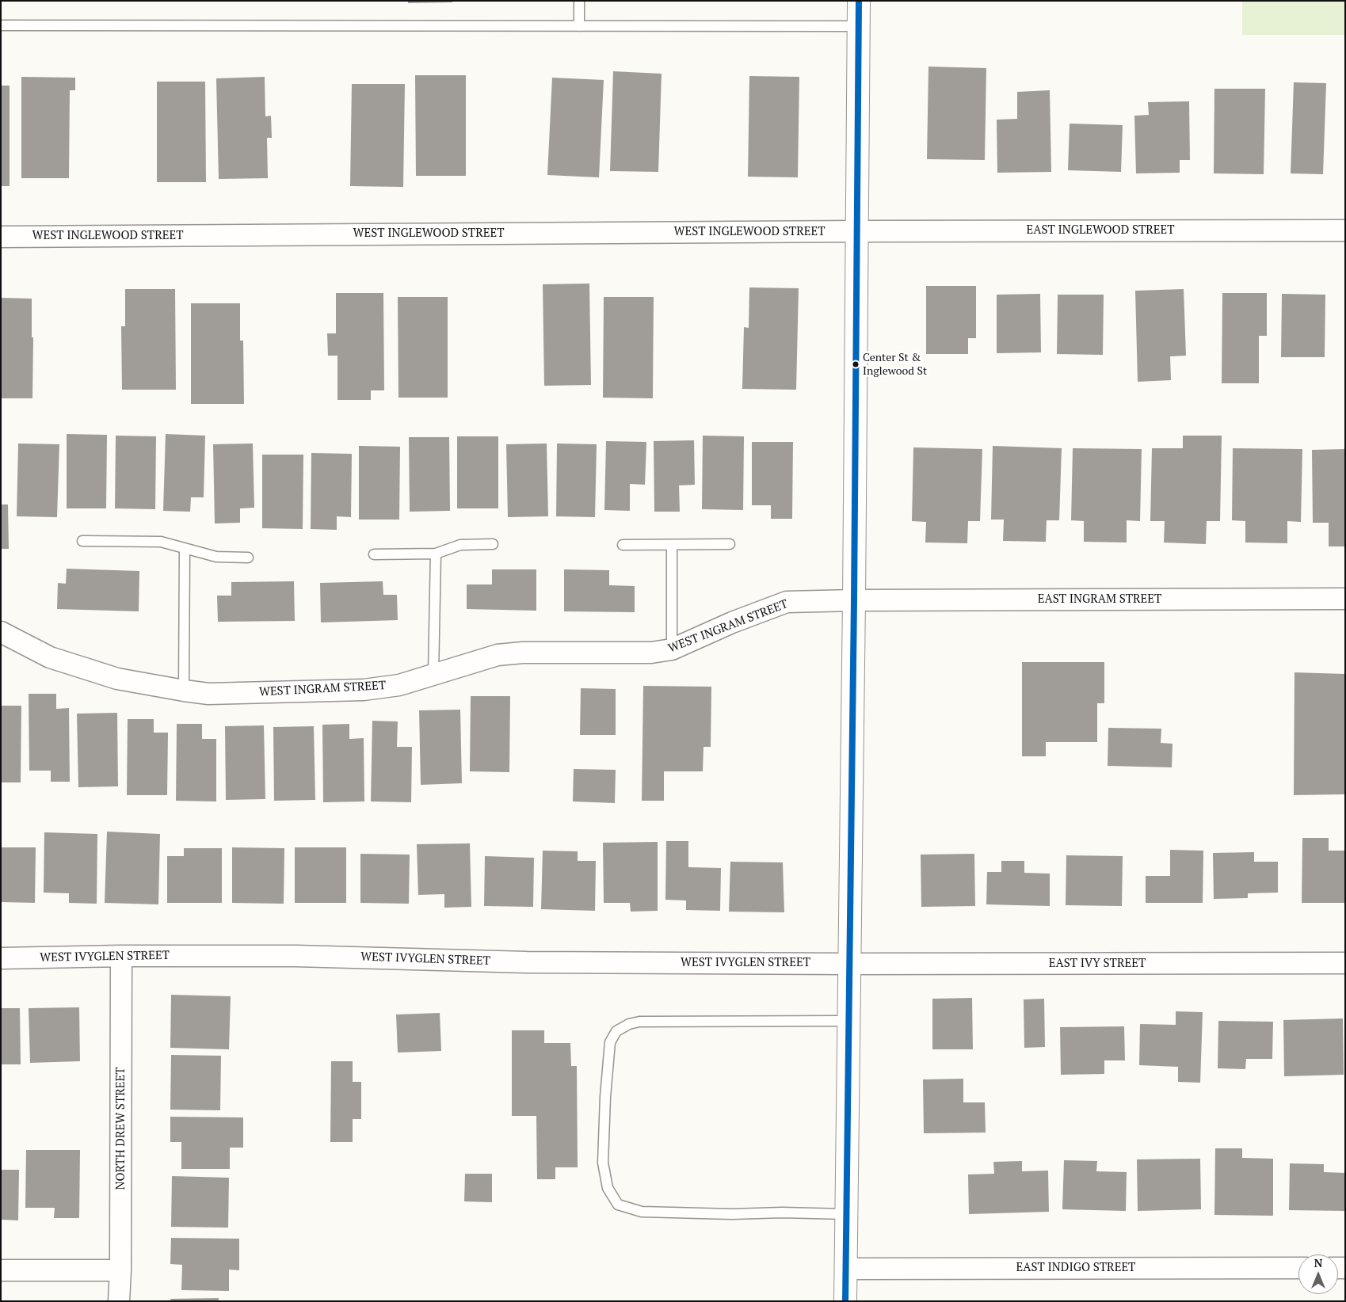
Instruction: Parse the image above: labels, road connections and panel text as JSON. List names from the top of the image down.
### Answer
{
  "streets": {
    "street": [
      "EAST INGLEWOOD STREET",
      "WEST INGLEWOOD STREET",
      "EAST INGRAM STREET",
      "WEST INGRAM STREET",
      "WEST IVYGLEN STREET",
      "EAST IVY STREET",
      "NORTH DREW STREET",
      "EAST INDIGO STREET"
    ]
  },
  "crossings": [
    ["EAST INGLEWOOD STREET", "WEST INGLEWOOD STREET"],
    ["EAST INGRAM STREET", "WEST INGRAM STREET"],
    ["WEST IVYGLEN STREET", "EAST IVY STREET"],
    ["WEST IVYGLEN STREET", "NORTH DREW STREET"]
  ],
  "places": ["Center St & Inglewood St"],
  "north": "top"
}
